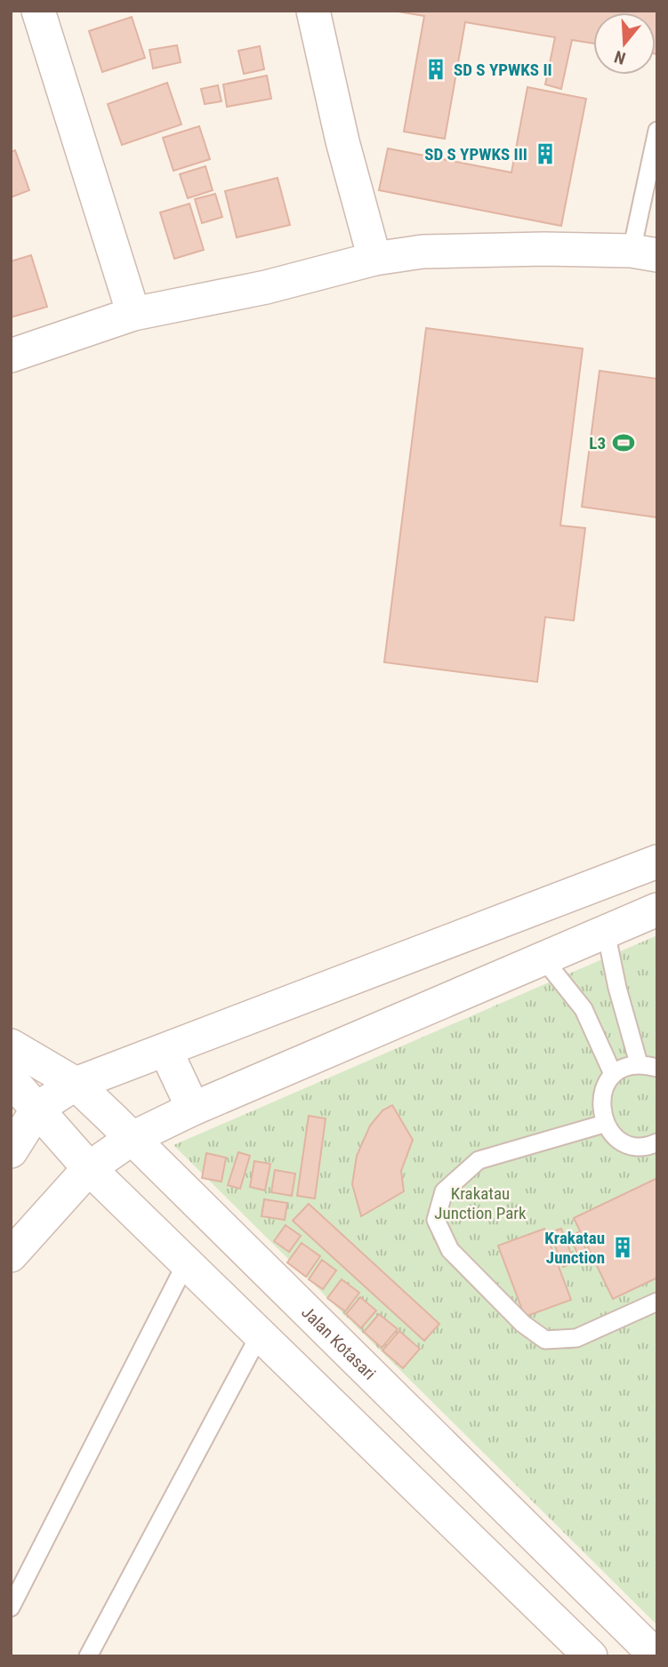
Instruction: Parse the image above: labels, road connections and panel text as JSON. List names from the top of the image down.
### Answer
{
  "streets": {
    "street": ["Jalan Kotasari"]
  },
  "parks": ["Krakatau Junction Park"],
  "places": {
    "building": ["SD S YPWKS II", "SD S YPWKS III", "Krakatau Junction"],
    "sports": ["L3"]
  },
  "north": "bottom"
}
